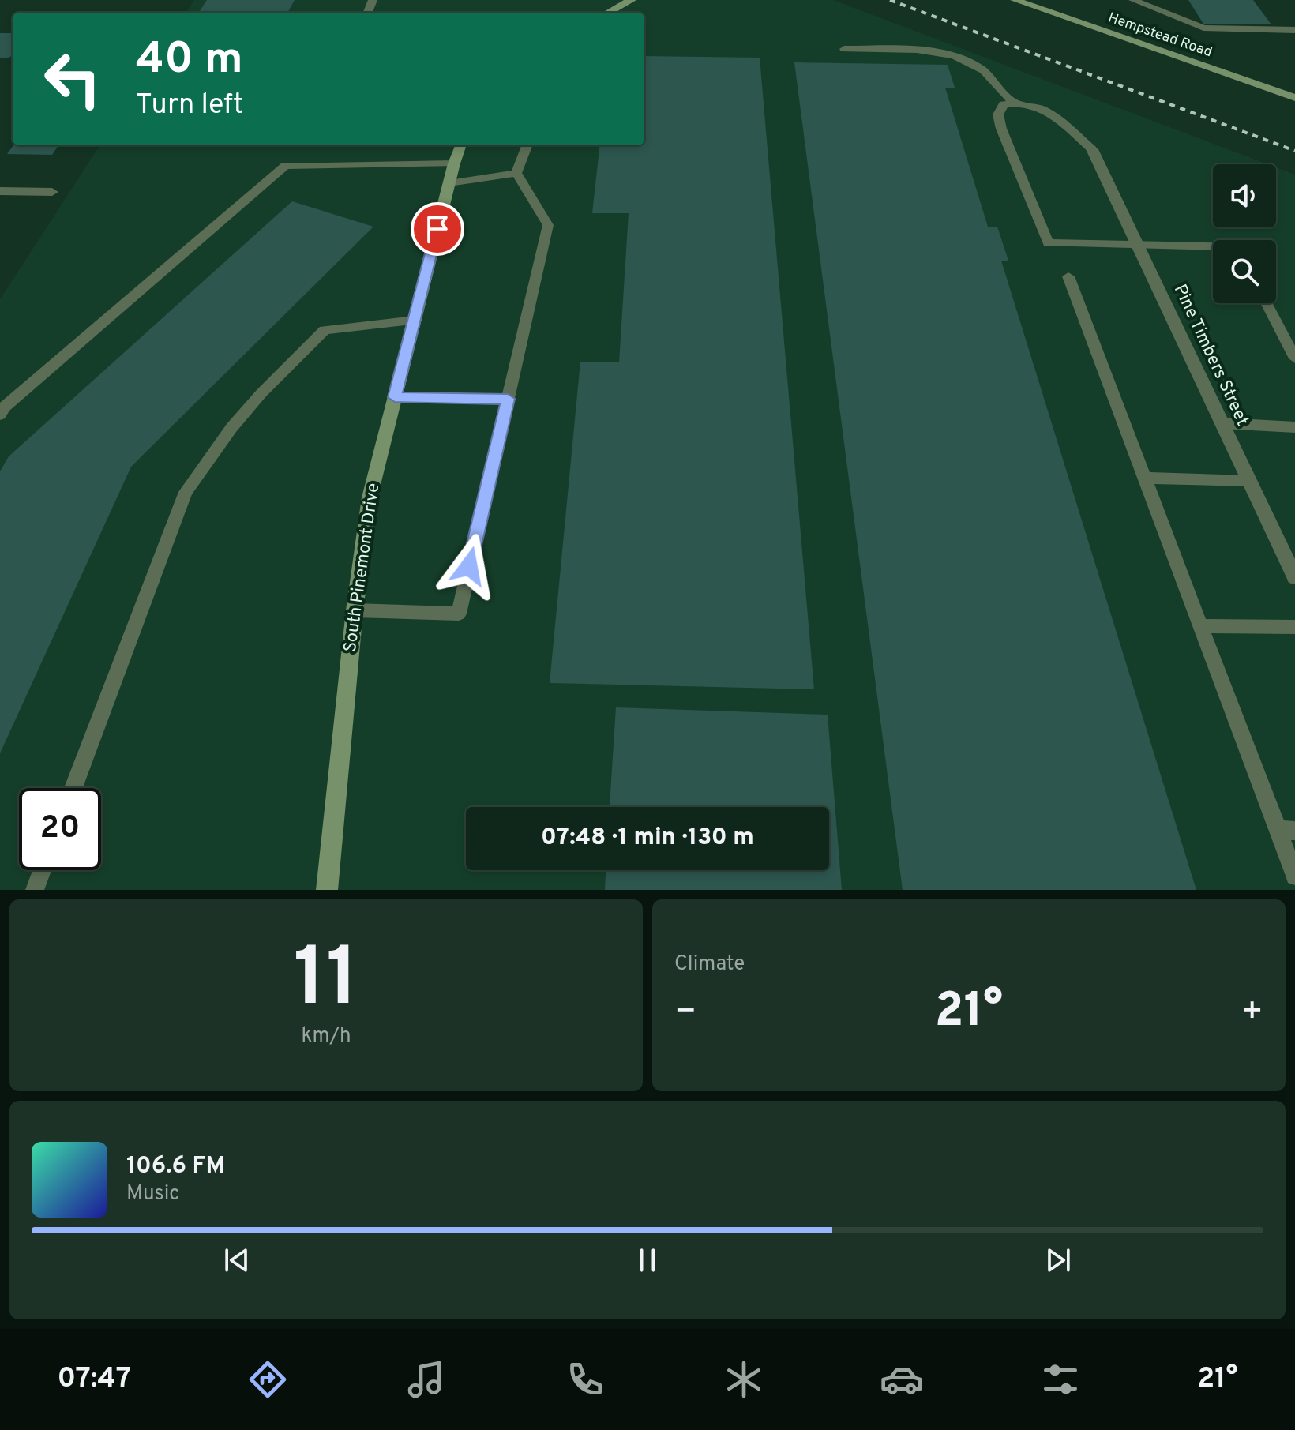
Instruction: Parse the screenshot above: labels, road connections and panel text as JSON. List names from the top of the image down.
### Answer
{
  "streets": {
    "street": ["Hempstead Road", "Pine Timbers Street", "South Pinemont Drive"]
  },
  "page": {
    "turn": ["40 m", "Turn left"],
    "limit": "20",
    "trip": "07:48 · 1 min · 130 m",
    "tile": [
      ["11", "km/h"],
      "Climate"
    ],
    "heat": ["−", "21°", "+"],
    "song": ["106.6 FM", "Music"],
    "tabs": ["07:47", "21°"]
  }
}
